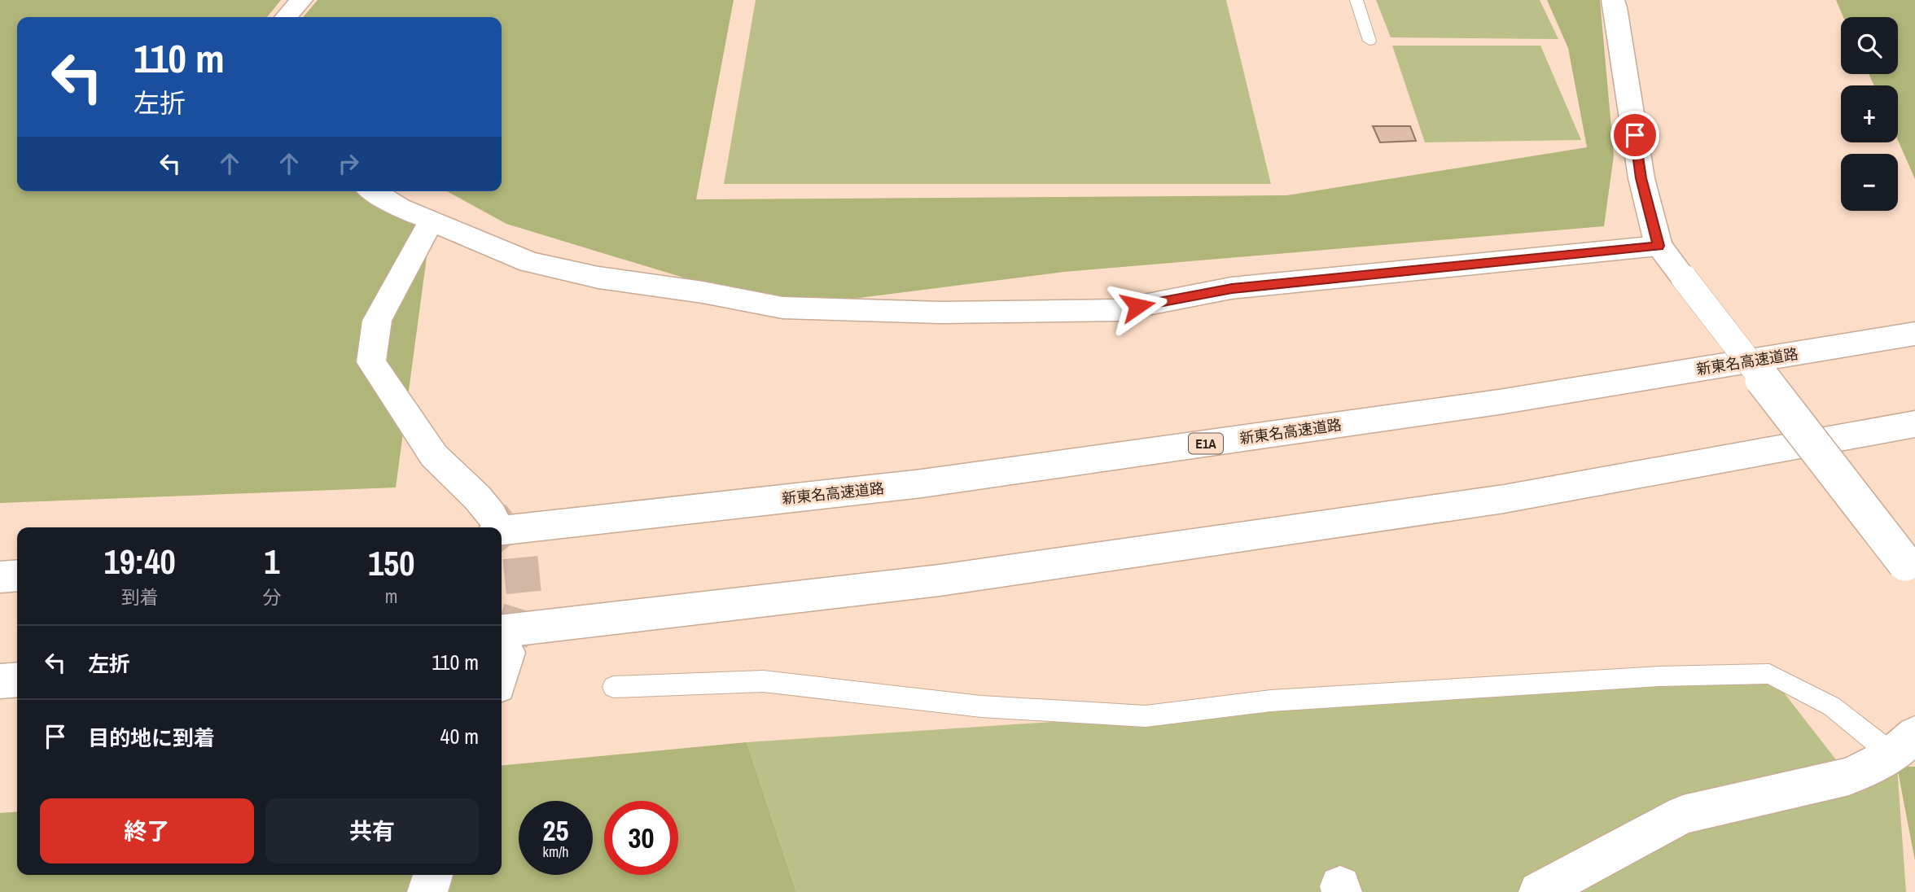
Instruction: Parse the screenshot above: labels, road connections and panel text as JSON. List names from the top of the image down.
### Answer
{
  "streets": {
    "main road": ["新東名高速道路", "E1A"]
  },
  "page": {
    "map_buttons": ["+", "−"],
    "turn": ["110 m", "左折"],
    "eta": [
      "19:40",
      "到着",
      "1",
      "分",
      "150",
      "m"
    ],
    "list": [
      {
        "name": "左折",
        "value": "110 m"
      },
      {
        "name": "目的地に到着",
        "value": "40 m"
      }
    ],
    "buttons": ["終了", "共有"],
    "speed": "25 km/h",
    "limit": "30"
  }
}
